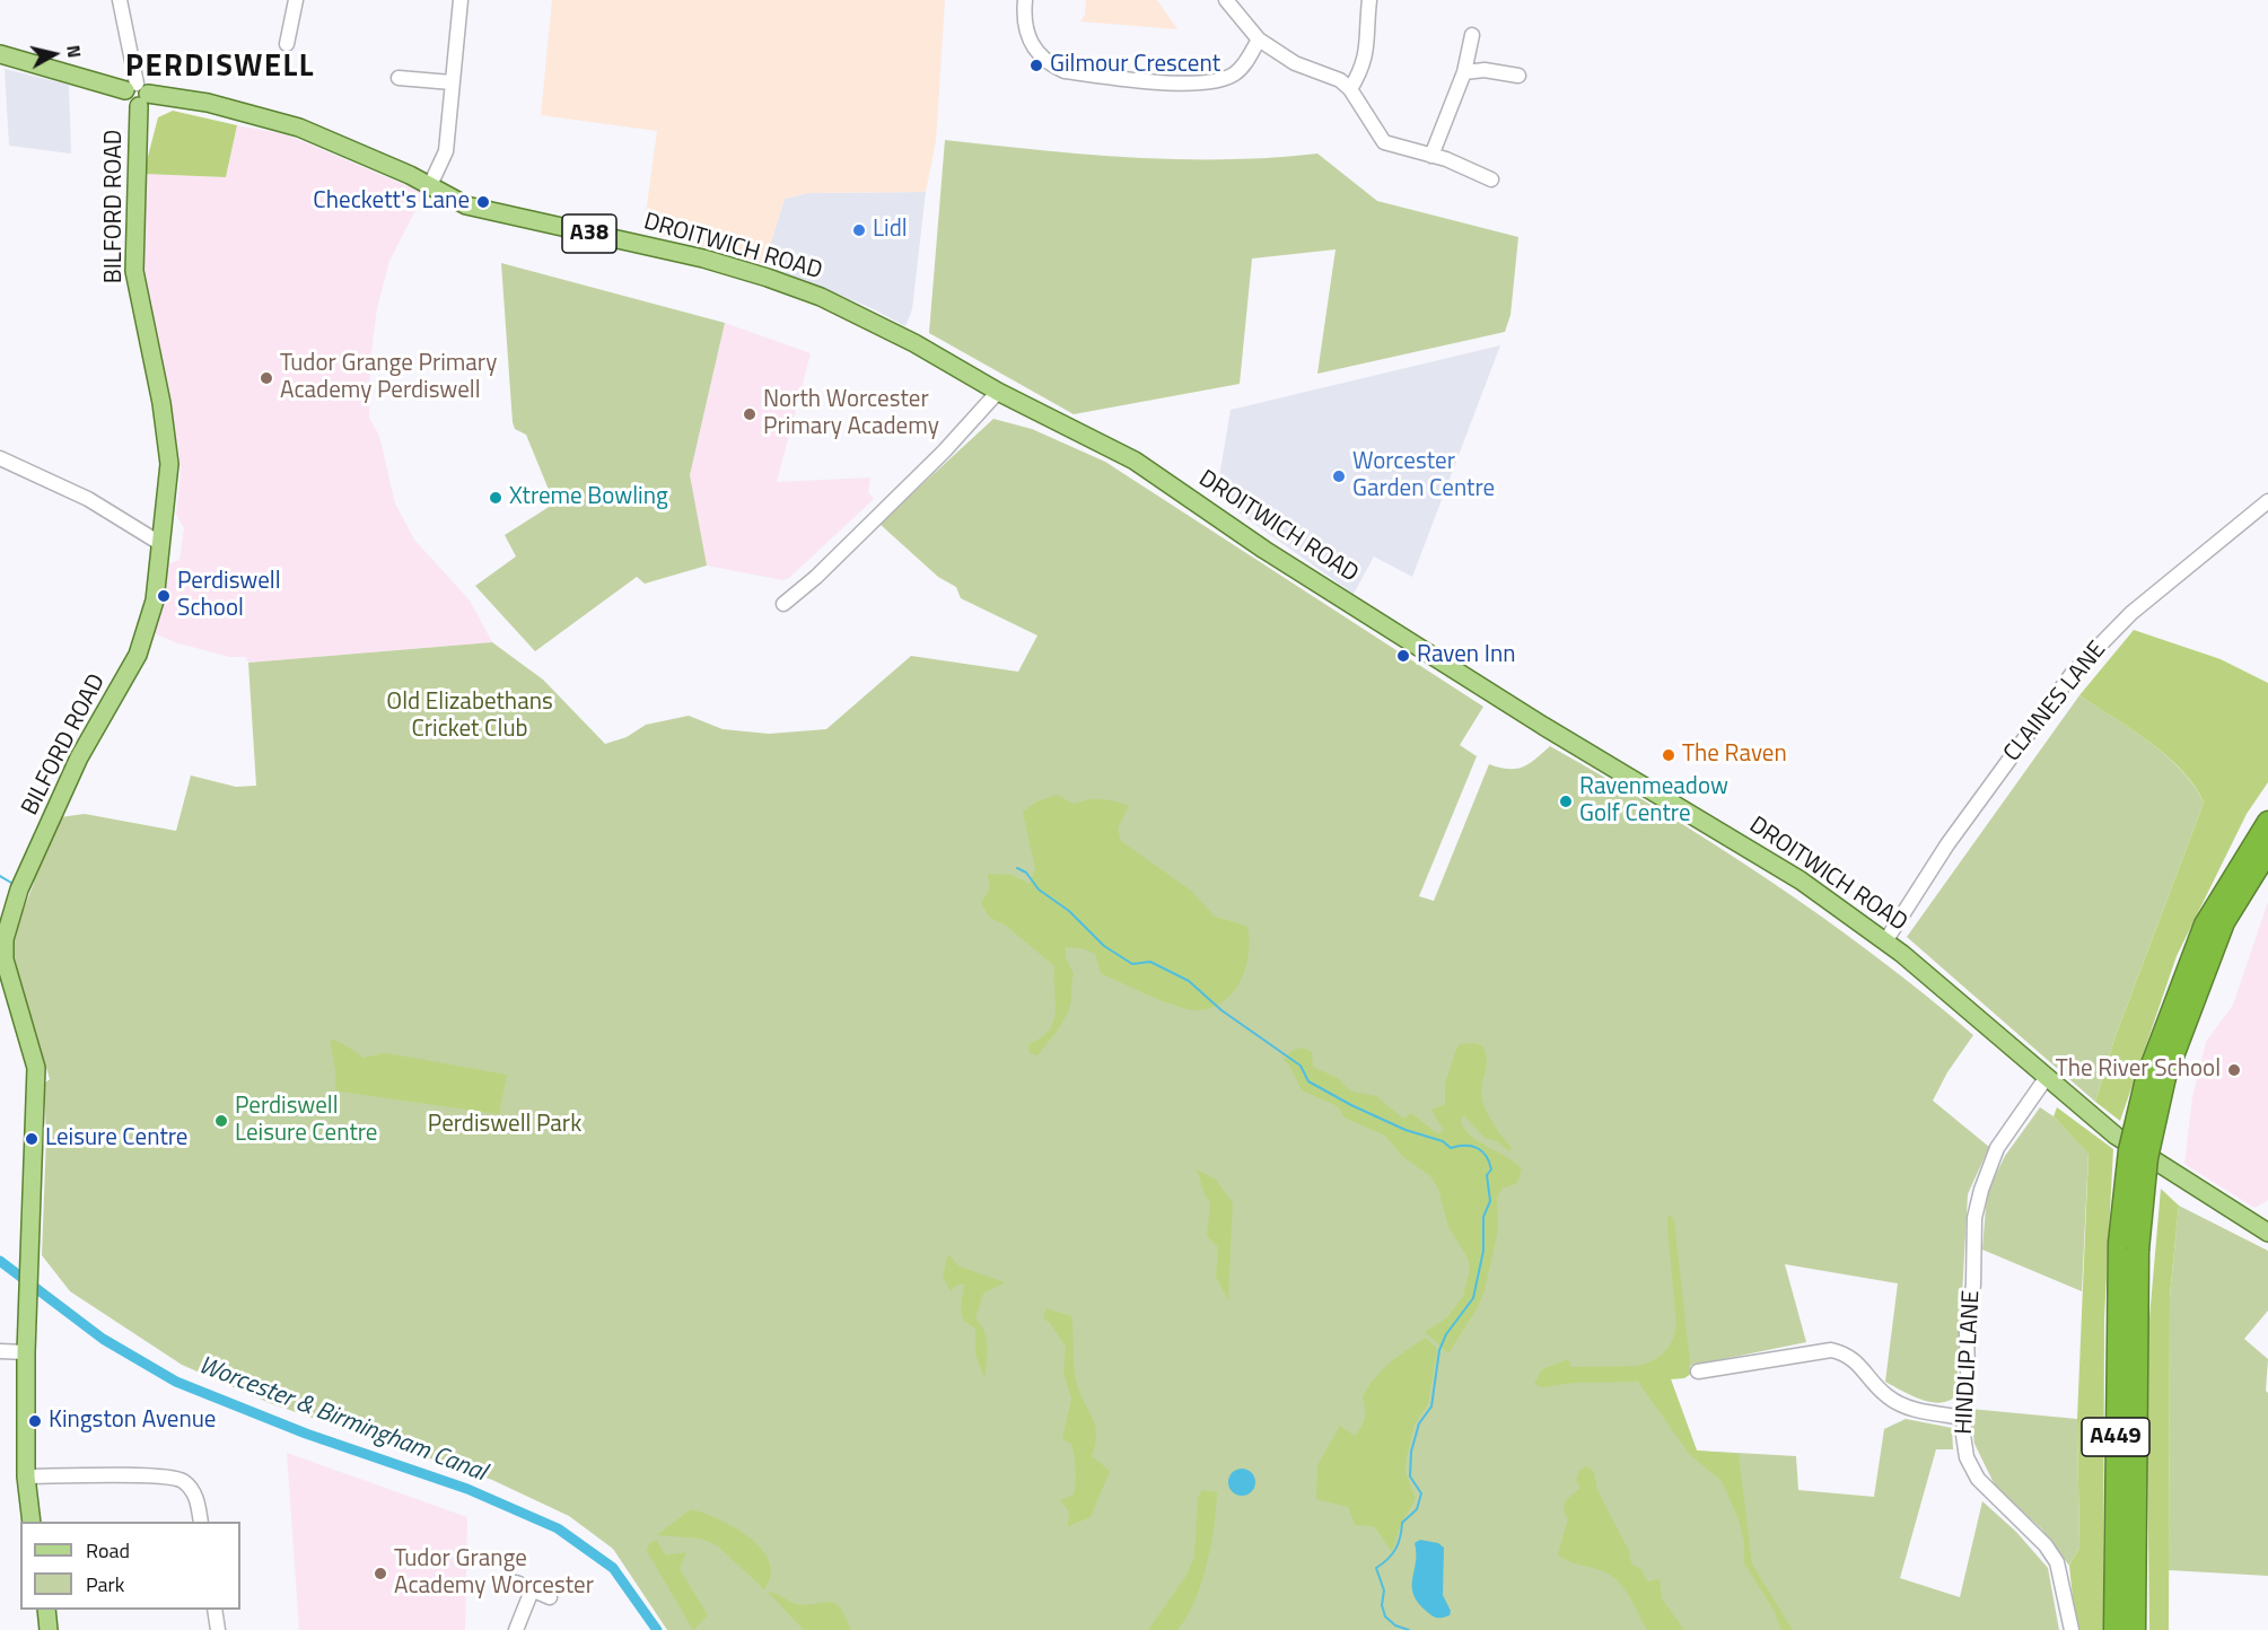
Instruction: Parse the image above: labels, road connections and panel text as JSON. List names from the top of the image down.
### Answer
{
  "streets": {
    "highway": ["A449"],
    "main road": ["BILFORD ROAD", "A38", "DROITWICH ROAD"],
    "street": ["CLAINES LANE", "HINDLIP LANE"]
  },
  "crossings": [
    ["BILFORD ROAD", "DROITWICH ROAD"],
    ["DROITWICH ROAD", "CLAINES LANE"],
    ["DROITWICH ROAD", "HINDLIP LANE"]
  ],
  "districts": ["PERDISWELL"],
  "water": ["Worcester & Birmingham Canal"],
  "parks": ["Old Elizabethans Cricket Club", "Perdiswell Park"],
  "places": [
    "Gilmour Crescent",
    "Checkett's Lane",
    "Lidl",
    "Tudor Grange Primary Academy Perdiswell",
    "North Worcester Primary Academy",
    "Worcester Garden Centre",
    "Xtreme Bowling",
    "Perdiswell School",
    "Raven Inn",
    "The Raven",
    "Ravenmeadow Golf Centre",
    "The River School",
    "Perdiswell Leisure Centre",
    "Leisure Centre",
    "Kingston Avenue",
    "Tudor Grange Academy Worcester"
  ],
  "legend": ["Road", "Park"],
  "north": "right"
}
